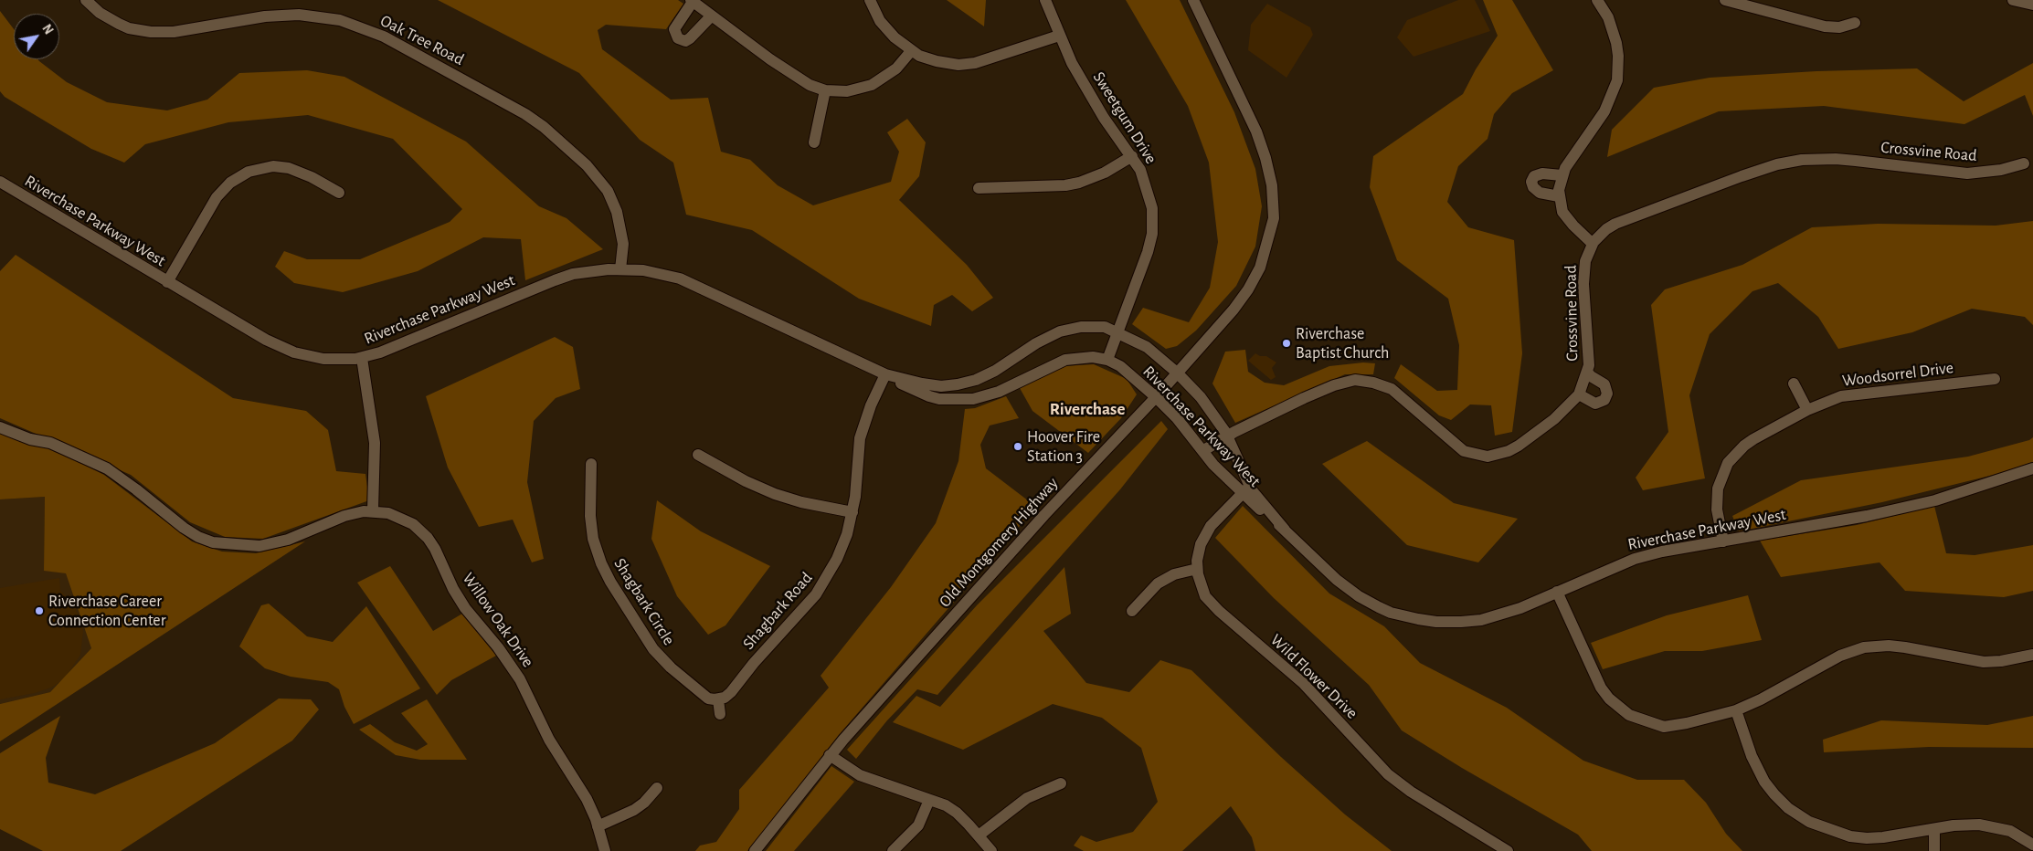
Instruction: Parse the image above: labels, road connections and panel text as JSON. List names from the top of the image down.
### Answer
{
  "streets": {
    "street": [
      "Oak Tree Road",
      "Sweetgum Drive",
      "Crossvine Road",
      "Riverchase Parkway West",
      "Woodsorrel Drive",
      "Old Montgomery Highway",
      "Shagbark Circle",
      "Shagbark Road",
      "Willow Oak Drive",
      "Wild Flower Drive"
    ]
  },
  "crossings": [
    ["Oak Tree Road", "Riverchase Parkway West"],
    ["Sweetgum Drive", "Riverchase Parkway West"],
    ["Crossvine Road", "Riverchase Parkway West"],
    ["Riverchase Parkway West", "Woodsorrel Drive"],
    ["Riverchase Parkway West", "Old Montgomery Highway"],
    ["Riverchase Parkway West", "Shagbark Road"],
    ["Riverchase Parkway West", "Wild Flower Drive"],
    ["Shagbark Circle", "Shagbark Road"]
  ],
  "districts": ["Riverchase"],
  "places": ["Riverchase Baptist Church", "Hoover Fire Station 3", "Riverchase Career Connection Center"],
  "north": "top right"
}
